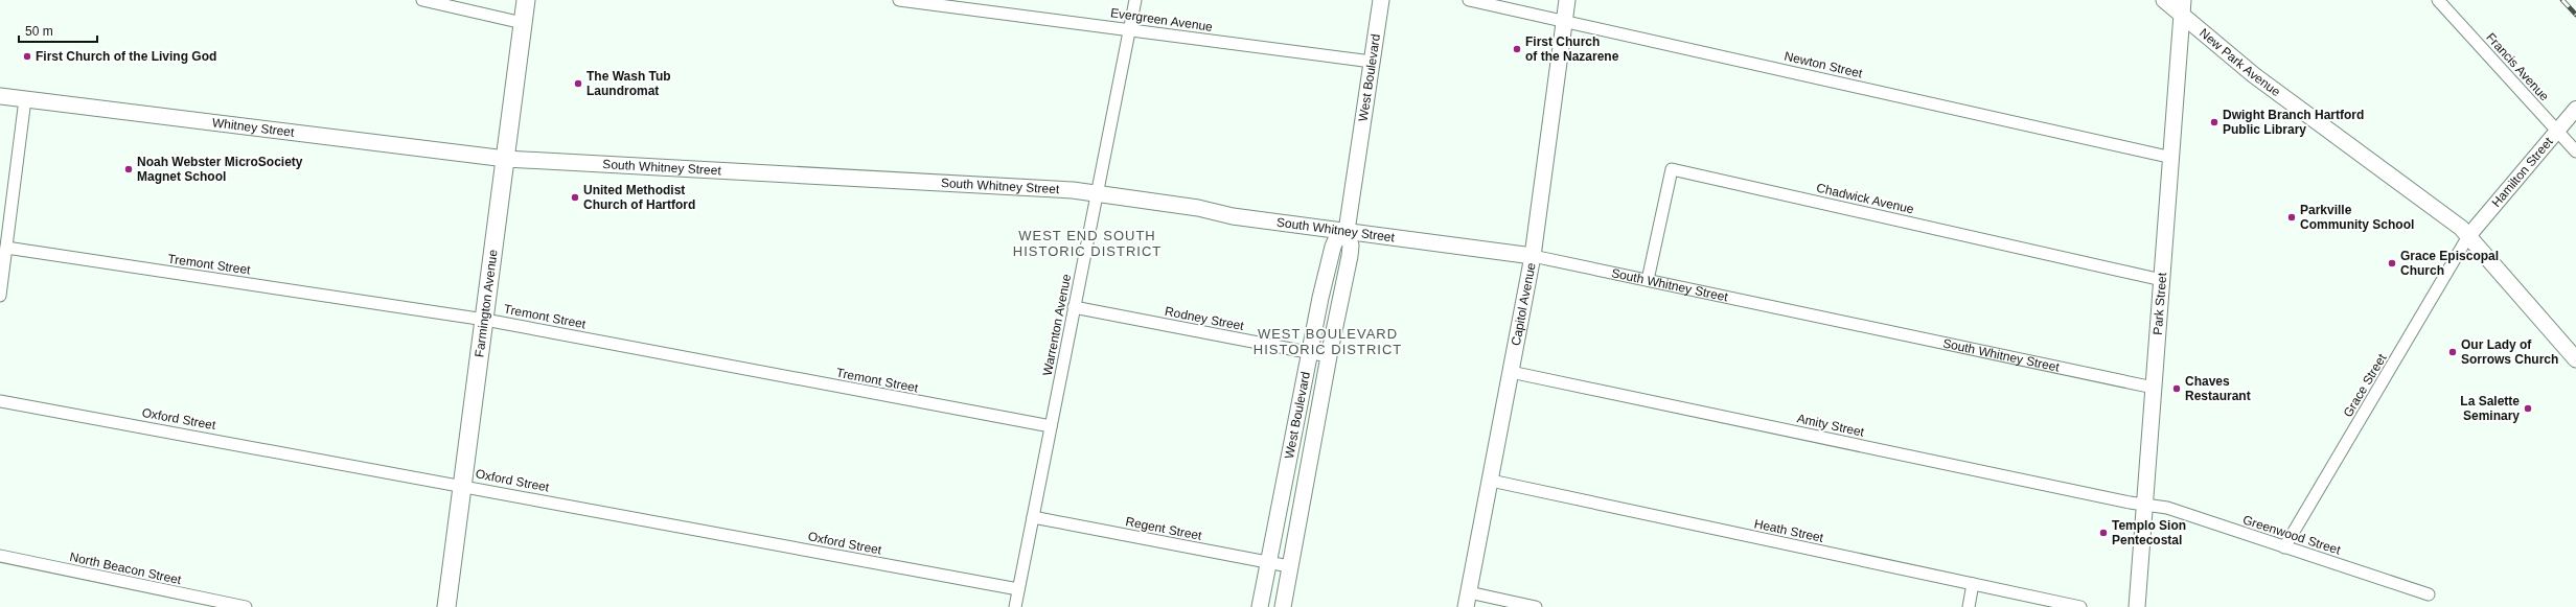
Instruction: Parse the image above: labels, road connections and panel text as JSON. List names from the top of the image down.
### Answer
{
  "streets": {
    "main road": [
      "New Park Avenue",
      "West Boulevard",
      "Whitney Street",
      "South Whitney Street",
      "Farmington Avenue",
      "Park Street",
      "Capitol Avenue"
    ],
    "street": [
      "Evergreen Avenue",
      "Newton Street",
      "Francis Avenue",
      "Hamilton Street",
      "Chadwick Avenue",
      "Tremont Street",
      "Rodney Street",
      "Warrenton Avenue",
      "Grace Street",
      "Oxford Street",
      "Amity Street",
      "Regent Street",
      "Heath Street",
      "Greenwood Street",
      "North Beacon Street"
    ]
  },
  "crossings": [
    ["Evergreen Avenue", "West Boulevard"],
    ["Evergreen Avenue", "Warrenton Avenue"],
    ["New Park Avenue", "Hamilton Street"],
    ["New Park Avenue", "Park Street"],
    ["New Park Avenue", "Grace Street"],
    ["Newton Street", "Park Street"],
    ["Newton Street", "Capitol Avenue"],
    ["Francis Avenue", "Hamilton Street"],
    ["West Boulevard", "South Whitney Street"],
    ["West Boulevard", "Rodney Street"],
    ["West Boulevard", "Regent Street"],
    ["Whitney Street", "South Whitney Street"],
    ["Whitney Street", "Farmington Avenue"],
    ["South Whitney Street", "Chadwick Avenue"],
    ["South Whitney Street", "Farmington Avenue"],
    ["South Whitney Street", "Park Street"],
    ["South Whitney Street", "Capitol Avenue"],
    ["South Whitney Street", "Warrenton Avenue"],
    ["Hamilton Street", "Grace Street"],
    ["Chadwick Avenue", "Park Street"],
    ["Tremont Street", "Farmington Avenue"],
    ["Tremont Street", "Warrenton Avenue"],
    ["Farmington Avenue", "Oxford Street"],
    ["Park Street", "Amity Street"],
    ["Park Street", "Greenwood Street"],
    ["Capitol Avenue", "Amity Street"],
    ["Capitol Avenue", "Heath Street"],
    ["Rodney Street", "Warrenton Avenue"],
    ["Warrenton Avenue", "Oxford Street"],
    ["Warrenton Avenue", "Regent Street"],
    ["Grace Street", "Greenwood Street"],
    ["Amity Street", "Greenwood Street"]
  ],
  "districts": ["WEST END SOUTH HISTORIC DISTRICT", "WEST BOULEVARD HISTORIC DISTRICT"],
  "places": [
    "First Church of the Nazarene",
    "First Church of the Living God",
    "The Wash Tub Laundromat",
    "Dwight Branch Hartford Public Library",
    "Noah Webster MicroSociety Magnet School",
    "United Methodist Church of Hartford",
    "Parkville Community School",
    "Grace Episcopal Church",
    "Our Lady of Sorrows Church",
    "Chaves Restaurant",
    "La Salette Seminary",
    "Templo Sion Pentecostal"
  ],
  "scale_bar": "50 m"
}
